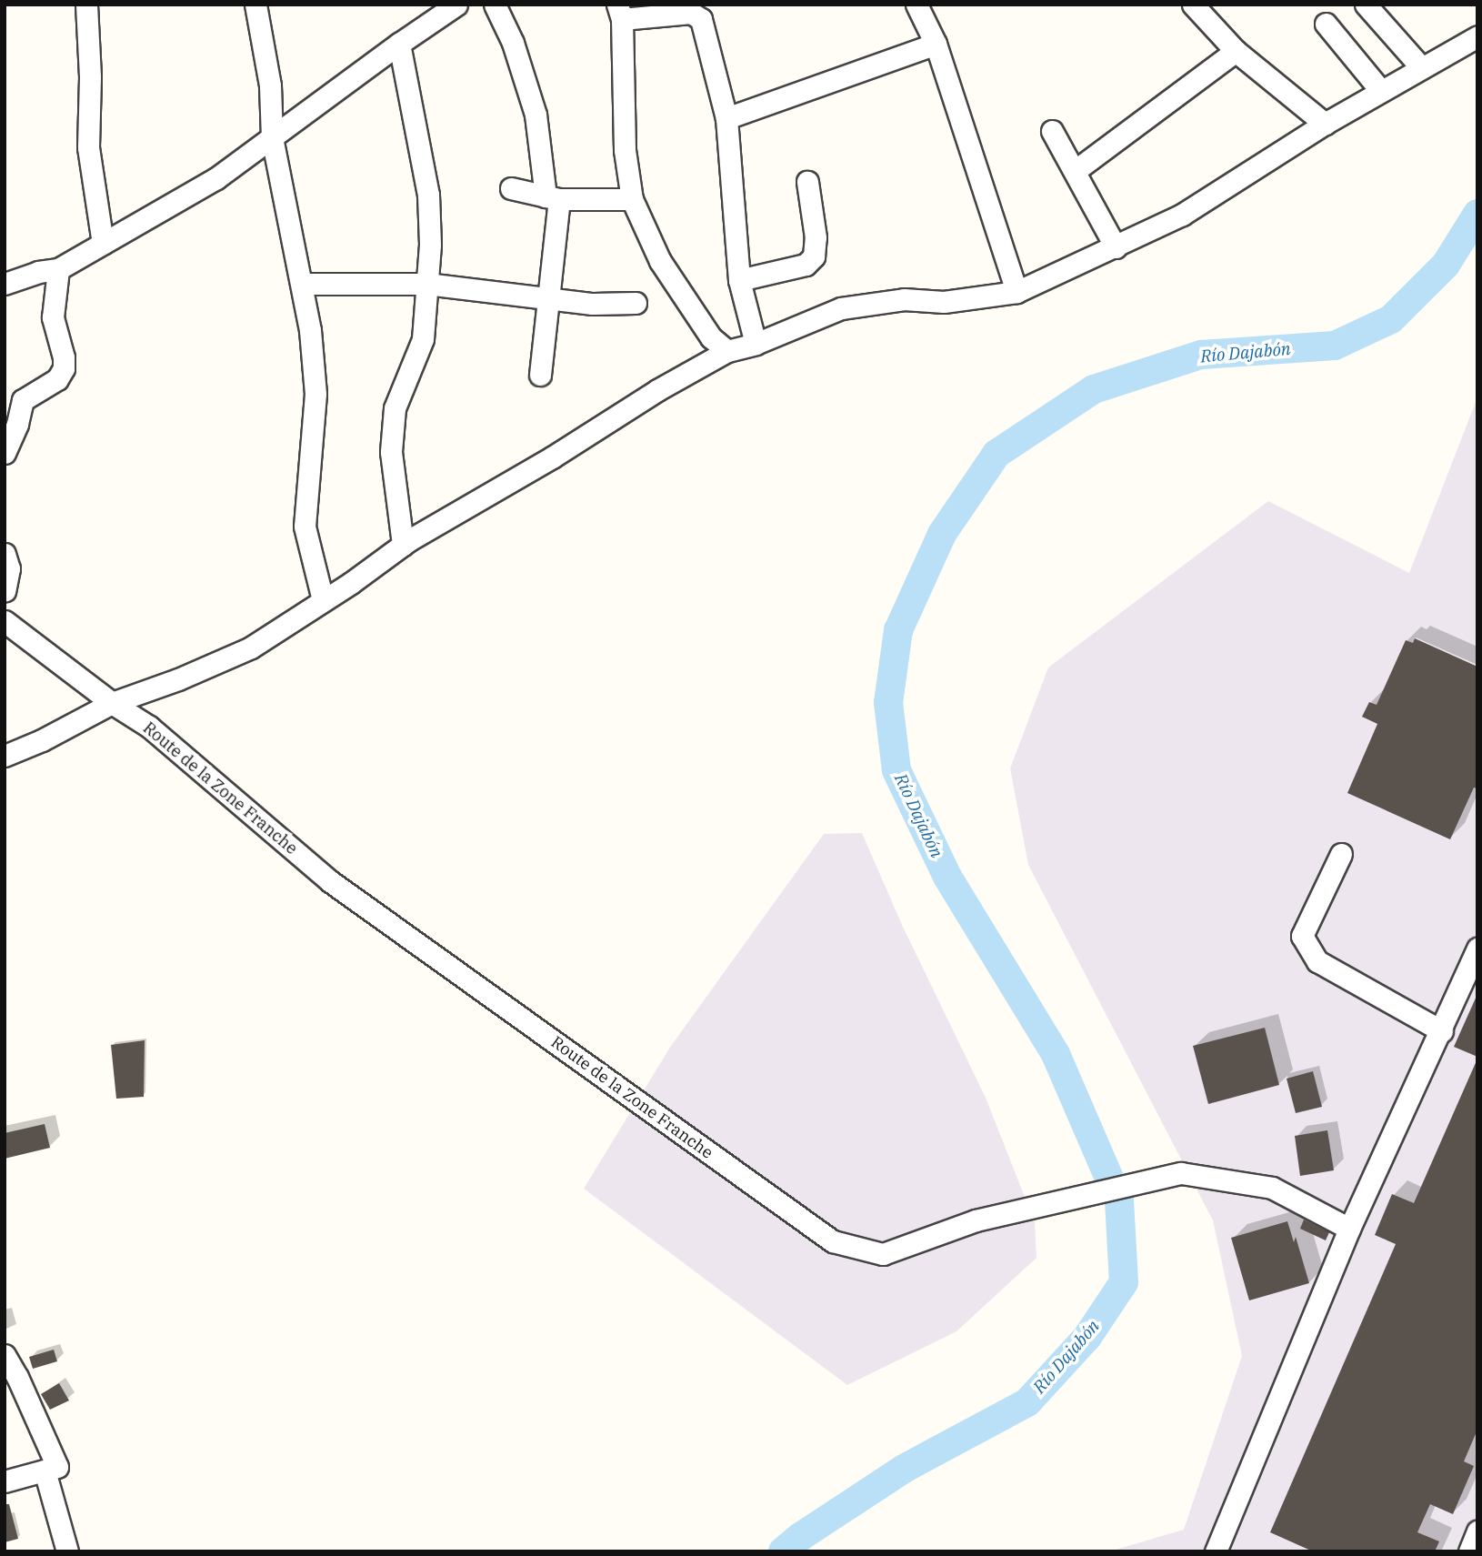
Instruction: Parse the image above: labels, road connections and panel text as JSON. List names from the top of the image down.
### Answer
{
  "streets": {
    "street": ["Route de la Zone Franche"]
  },
  "water": ["Río Dajabón"]
}
